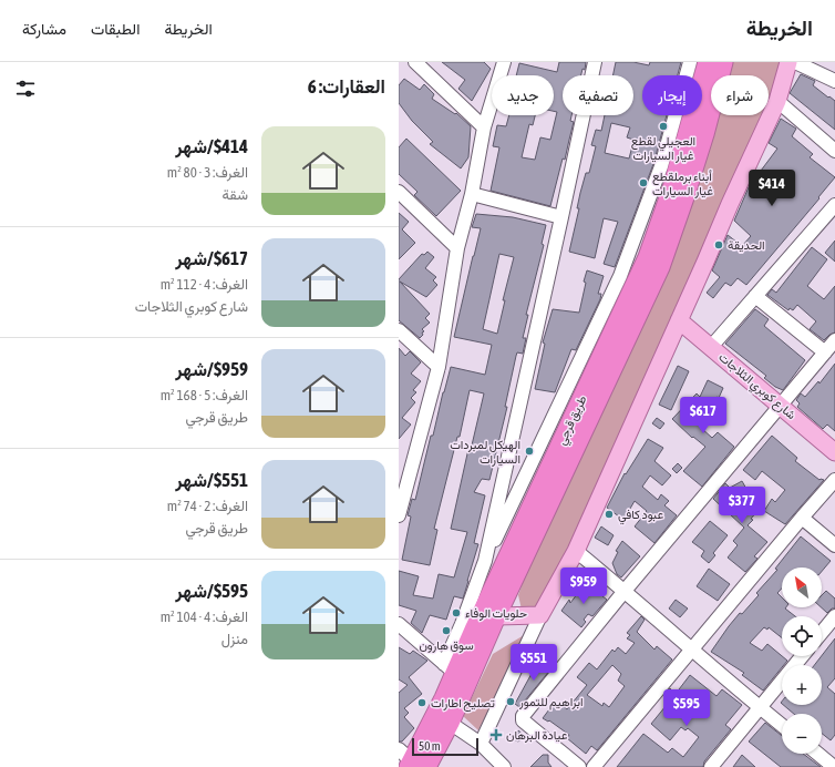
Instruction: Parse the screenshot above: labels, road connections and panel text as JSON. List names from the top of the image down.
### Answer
{
  "streets": {
    "highway": ["طريق قرجي"],
    "main road": ["شارع كوبري الثلاجات"]
  },
  "places": {
    "other": [
      "العجيلي لقطع غيار السيارات",
      "أبناء برملقطع غيار السيارات",
      "الحديقة",
      "الهيكل لمبردات السيارات",
      "عبود كافي",
      "حلويات الوفاء",
      "سوق هارون",
      "ابراهيم للتمور",
      "تصليح اطارات"
    ],
    "health": ["عيادة البرهان"]
  },
  "scale_bar": "50 m",
  "north": "top left",
  "page": {
    "header": "الخريطة",
    "nav": ["الخريطة", "الطبقات", "مشاركة"],
    "heading": "العقارات: 6",
    "chip": [
      "شراء",
      "إيجار",
      "تصفية",
      "جديد"
    ],
    "list": [
      {
        "name": "$414/شهر",
        "note": "الغرف: 3 · 80 m² · شقة"
      },
      {
        "name": "$617/شهر",
        "note": "الغرف: 4 · 112 m² · شارع كوبري الثلاجات"
      },
      {
        "name": "$959/شهر",
        "note": "الغرف: 5 · 168 m² · طريق قرجي"
      },
      {
        "name": "$551/شهر",
        "note": "الغرف: 2 · 74 m² · طريق قرجي"
      },
      {
        "name": "$595/شهر",
        "note": "الغرف: 4 · 104 m² · منزل"
      }
    ],
    "price": [
      "$414",
      "$617",
      "$377",
      "$959",
      "$551",
      "$595"
    ],
    "map_buttons": ["+", "−"],
    "scale": "50 m"
  }
}
